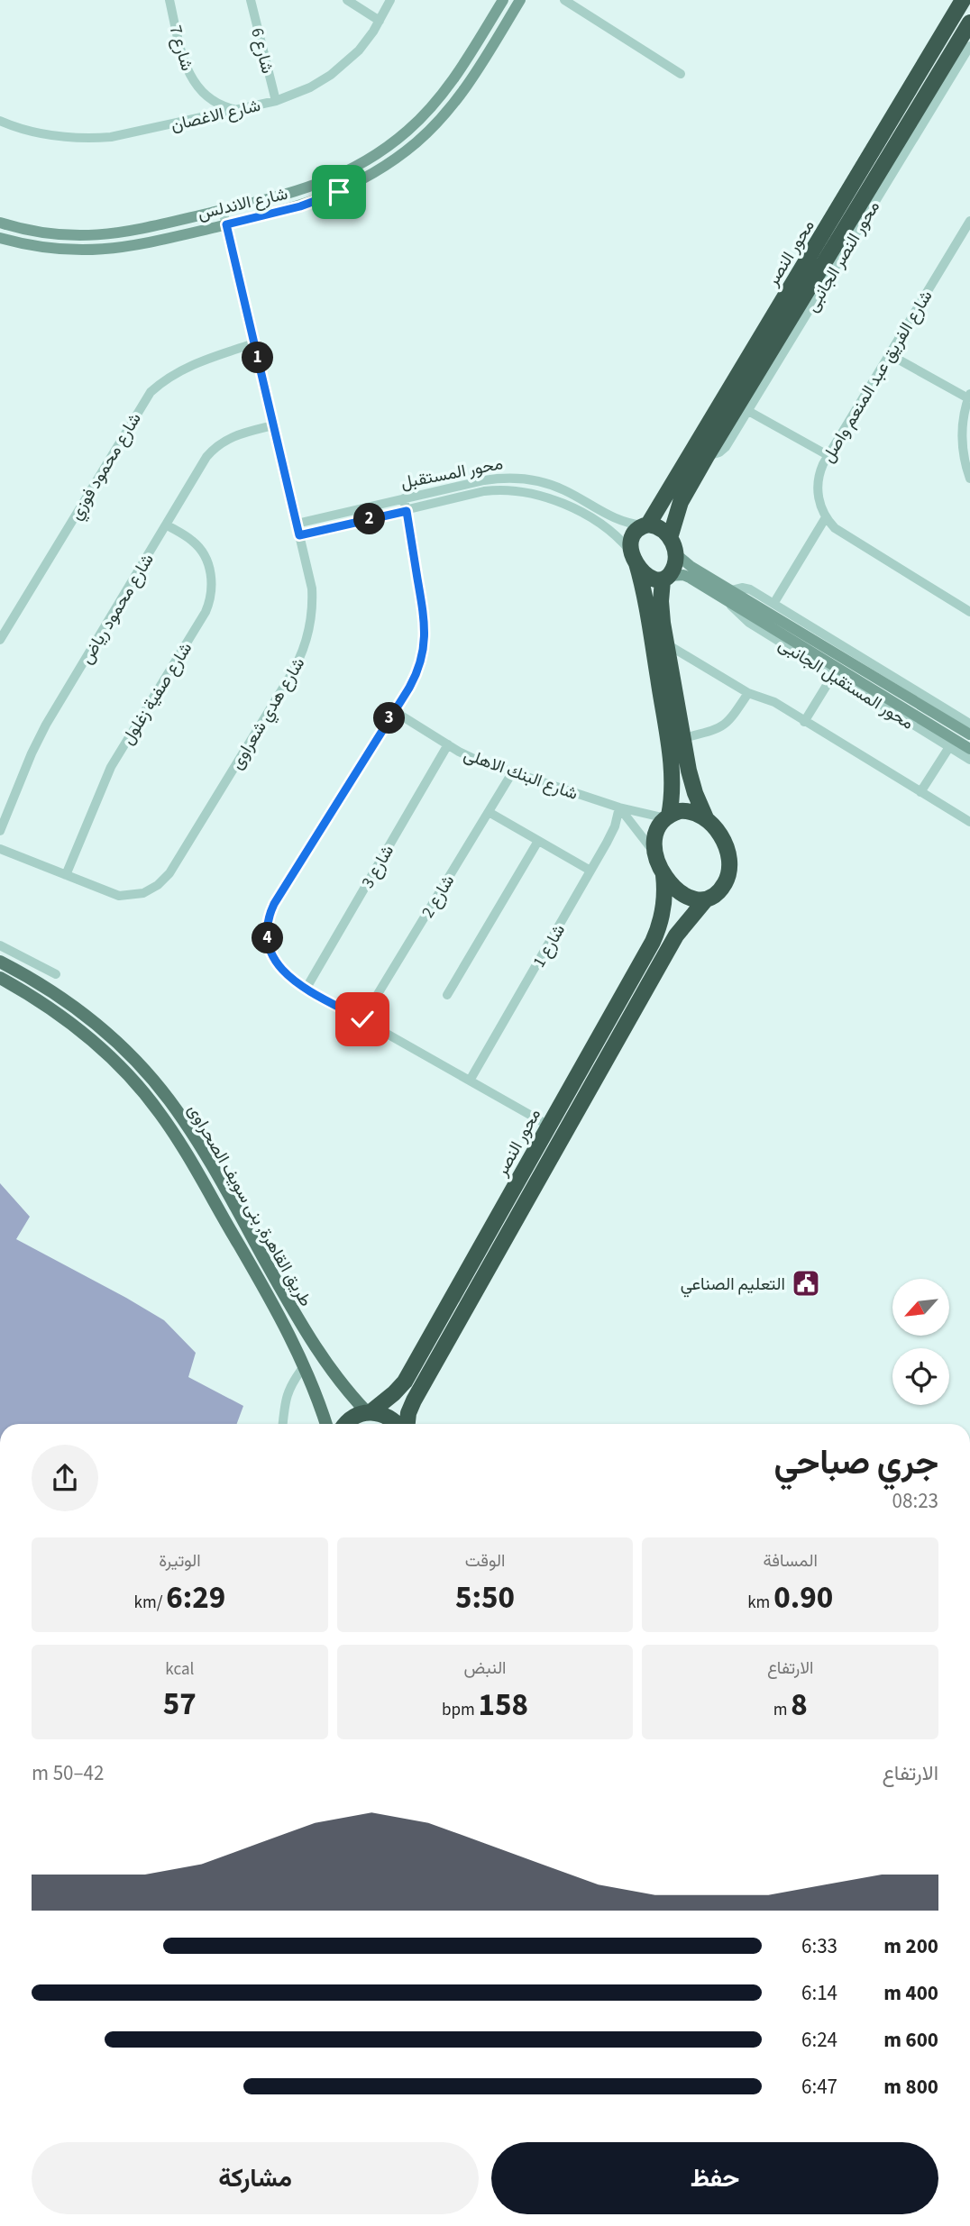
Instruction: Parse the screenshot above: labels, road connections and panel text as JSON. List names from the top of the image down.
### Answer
{
  "streets": {
    "highway": ["محور النصر"],
    "main road": ["طريق القاهرة, بنى سويف الصحراوى"],
    "street": [
      "شارع 7",
      "شارع 6",
      "شارع الاغصان",
      "شارع الاندلس",
      "محور النصر الجانبى",
      "شارع الفريق عبد المنعم واصل",
      "شارع محمود فوزي",
      "محور المستقبل",
      "شارع محمود رياض",
      "محور المستقبل الجانبى",
      "شارع صفية زغلول",
      "شارع هدي شعراوى",
      "شارع البنك الاهلى",
      "شارع 3",
      "شارع 2",
      "شارع 1"
    ]
  },
  "crossings": [
    ["شارع 7", "شارع الاغصان"],
    ["شارع 6", "شارع الاغصان"],
    ["شارع الاندلس", "شارع هدي شعراوى"],
    ["محور النصر", "محور النصر الجانبى"],
    ["محور النصر", "محور المستقبل"],
    ["محور النصر", "شارع البنك الاهلى"],
    ["محور النصر", "طريق القاهرة, بنى سويف الصحراوى"],
    ["شارع محمود فوزي", "شارع هدي شعراوى"],
    ["محور المستقبل", "شارع هدي شعراوى"],
    ["شارع محمود رياض", "شارع صفية زغلول"],
    ["شارع محمود رياض", "شارع هدي شعراوى"],
    ["شارع صفية زغلول", "شارع هدي شعراوى"],
    ["شارع البنك الاهلى", "شارع 3"],
    ["شارع البنك الاهلى", "شارع 2"],
    ["شارع البنك الاهلى", "شارع 1"]
  ],
  "places": {
    "public building": ["التعليم الصناعي"]
  },
  "north": "bottom left",
  "page": {
    "pins": [
      "1",
      "2",
      "3",
      "4"
    ],
    "heading": ["جري صباحي", "08:23"],
    "stats": [
      ["المسافة", "0.90 km"],
      ["الوقت", "5:50"],
      ["الوتيرة", "6:29 /km"],
      ["الارتفاع", "8 m"],
      ["النبض", "158 bpm"],
      ["kcal", "57"]
    ],
    "chart": ["الارتفاع", "42–50 m"],
    "list": [
      {
        "name": "200 m",
        "note": "6:33"
      },
      {
        "name": "400 m",
        "note": "6:14"
      },
      {
        "name": "600 m",
        "note": "6:24"
      },
      {
        "name": "800 m",
        "note": "6:47"
      }
    ],
    "buttons": ["حفظ", "مشاركة"]
  }
}
